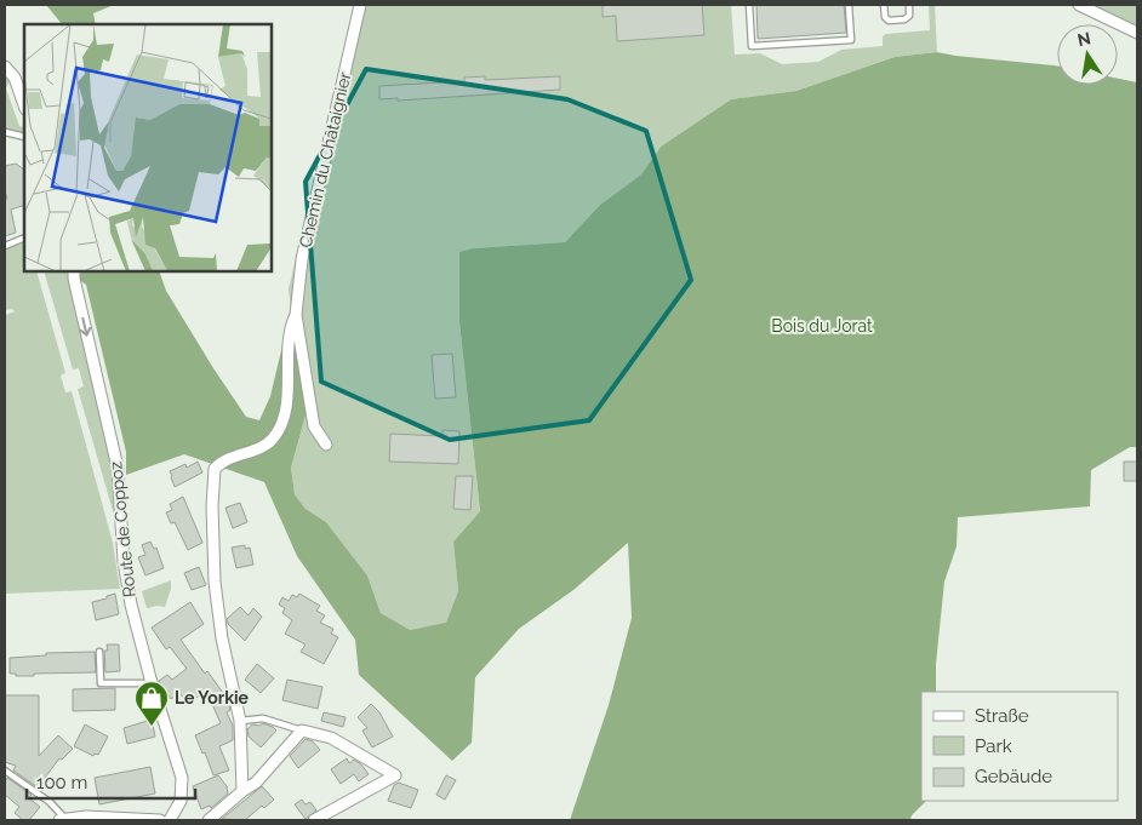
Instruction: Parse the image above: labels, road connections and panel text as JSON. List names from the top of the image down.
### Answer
{
  "streets": {
    "street": ["Chemin du Châtaignier", "Route de Coppoz"]
  },
  "one_way": ["Route de Coppoz"],
  "parks": ["Bois du Jorat"],
  "places": {
    "shop": ["Le Yorkie"]
  },
  "legend": ["Straße", "Park", "Gebäude"],
  "scale_bar": "100 m",
  "north": "top"
}
